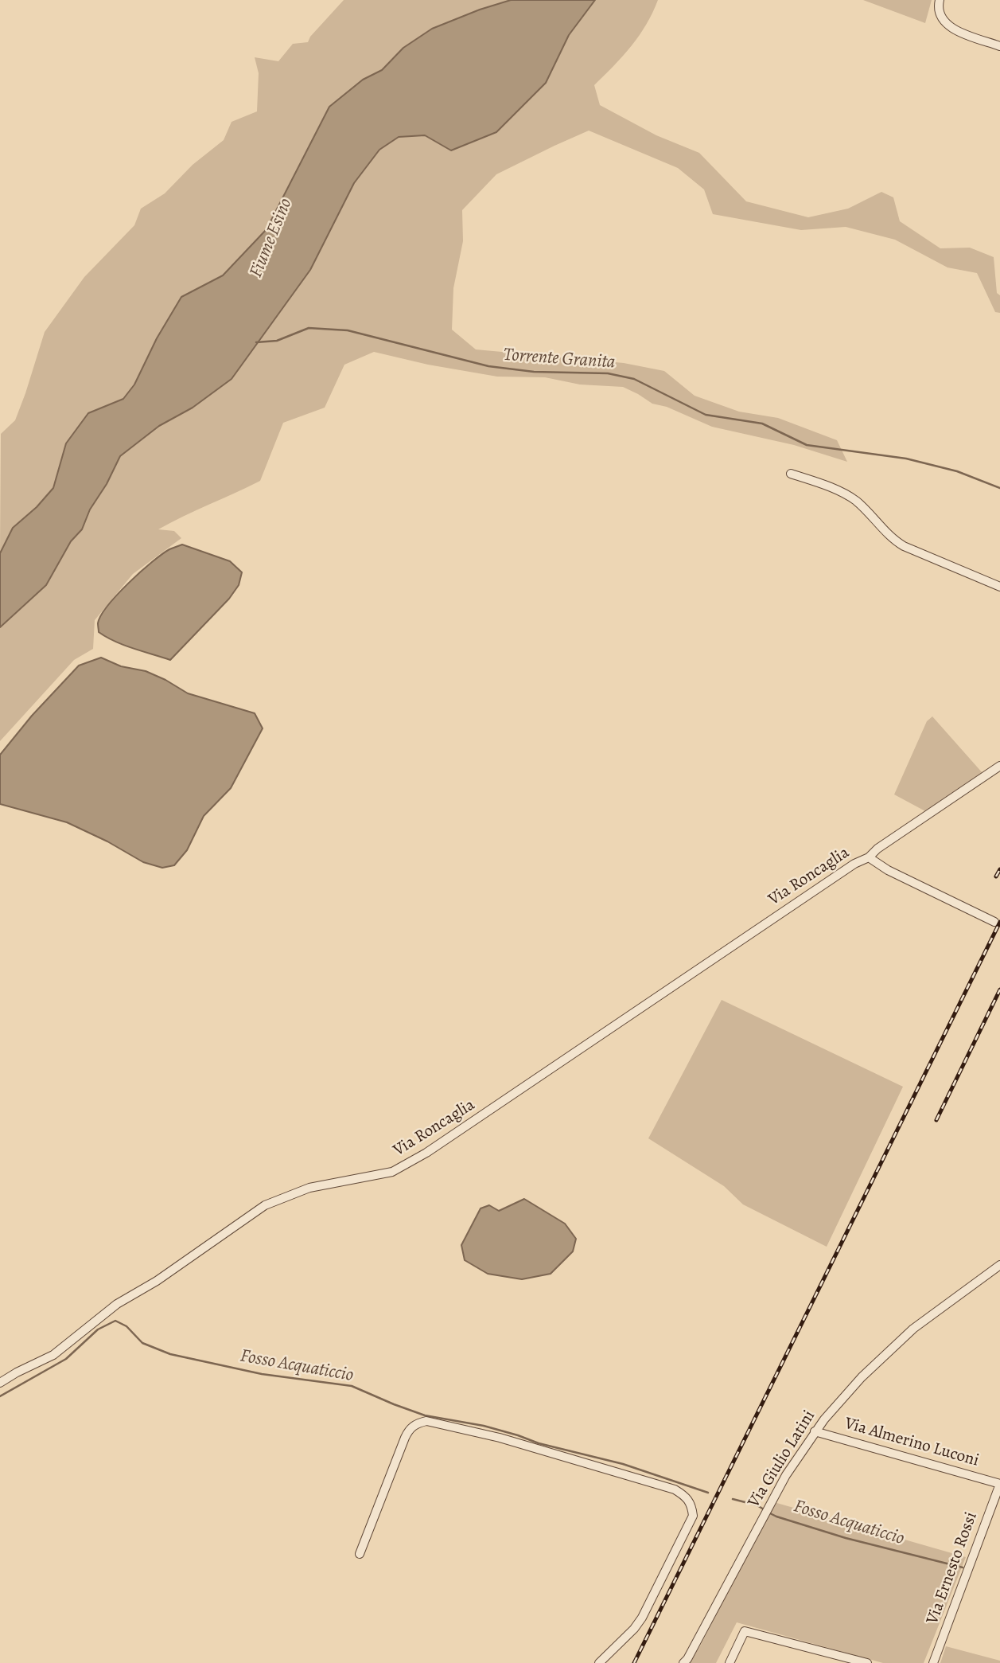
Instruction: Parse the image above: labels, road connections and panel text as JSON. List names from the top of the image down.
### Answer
{
  "streets": {
    "street": [
      "Via Roncaglia",
      "Via Almerino Luconi",
      "Via Giulio Latini",
      "Via Ernesto Rossi"
    ]
  },
  "crossings": [
    ["Via Almerino Luconi", "Via Giulio Latini"],
    ["Via Almerino Luconi", "Via Ernesto Rossi"]
  ],
  "water": ["Fiume Esino", "Torrente Granita", "Fosso Acquaticcio"]
}
